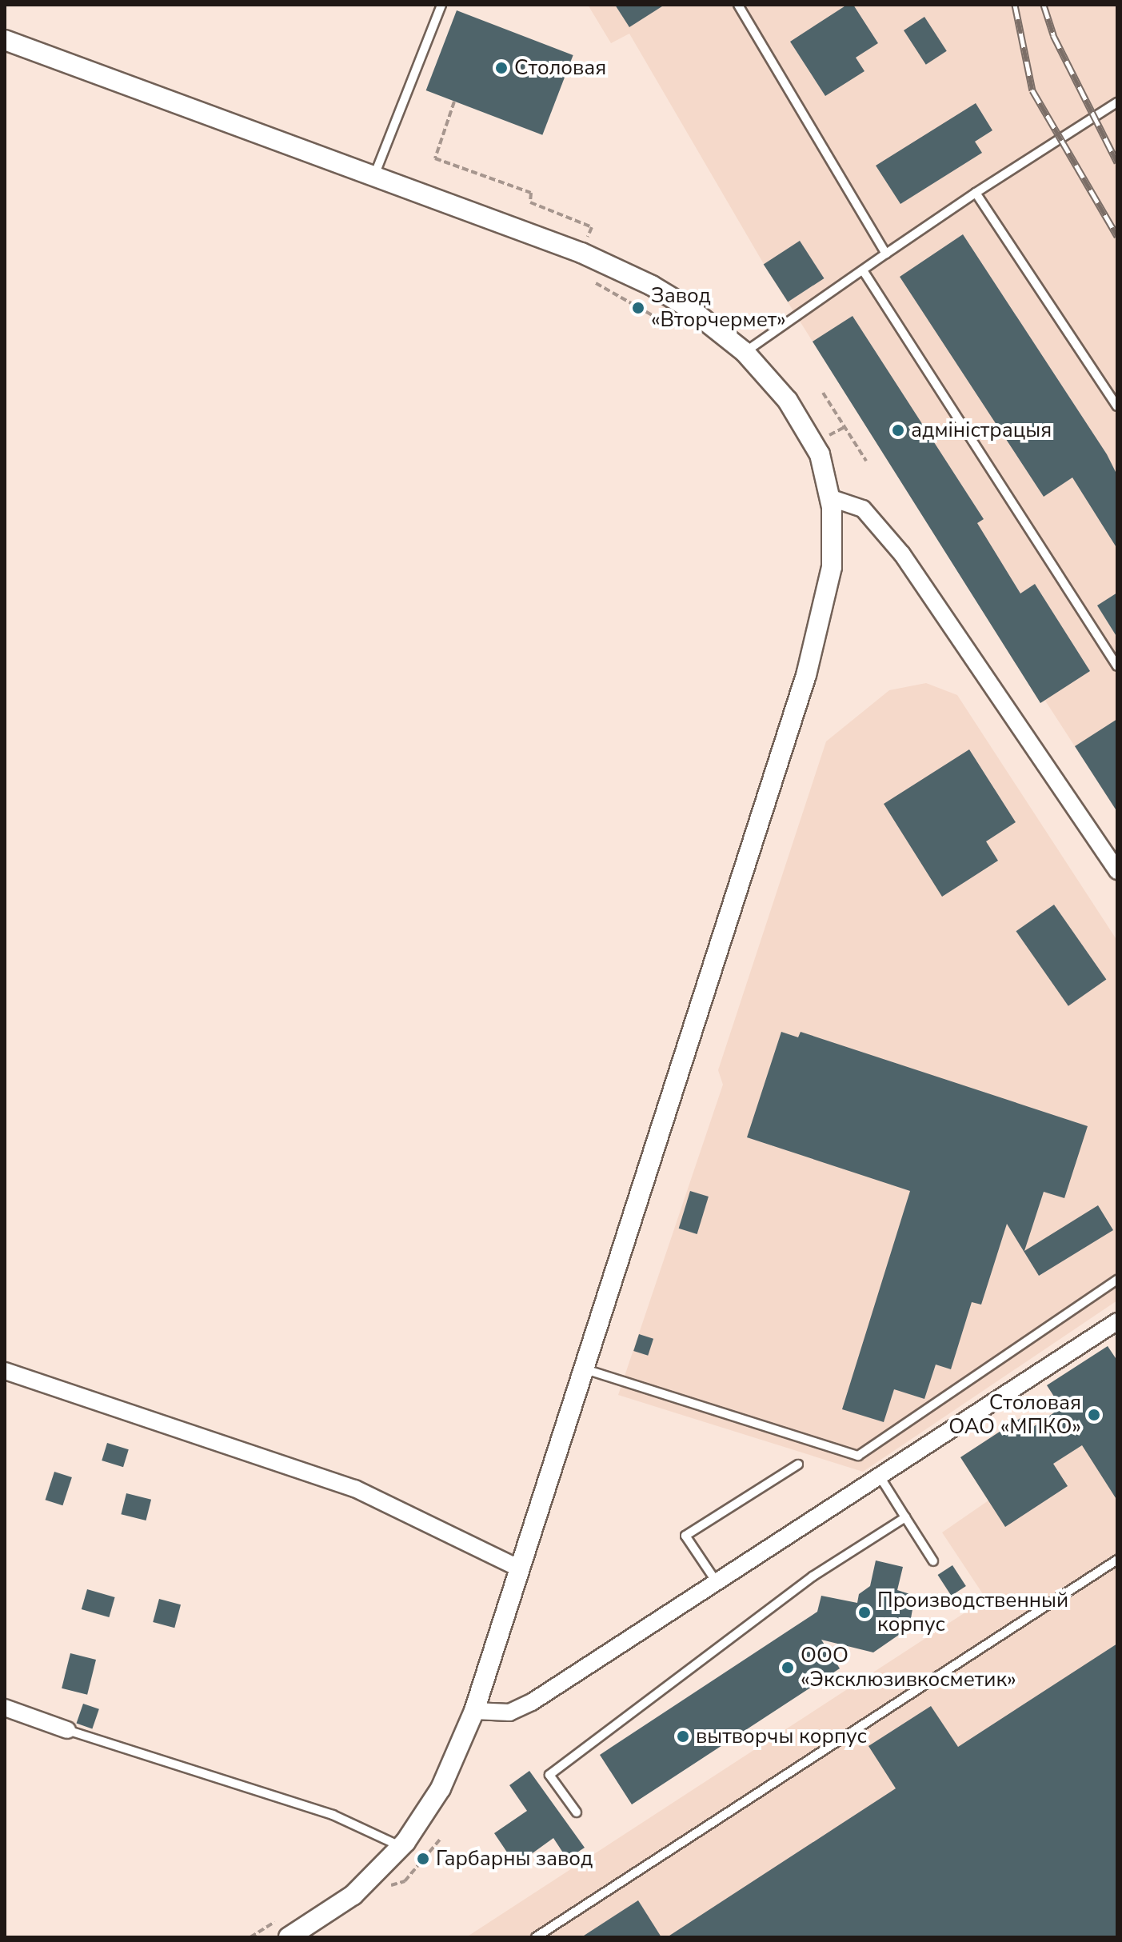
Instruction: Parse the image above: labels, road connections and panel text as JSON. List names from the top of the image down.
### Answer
{
  "places": [
    "Столовая",
    "Завод «Вторчермет»",
    "адміністрацыя",
    "Столовая ОАО «МПКО»",
    "Производственный корпус",
    "ООО «Эксклюзивкосметик»",
    "вытворчы корпус",
    "Гарбарны завод"
  ]
}
